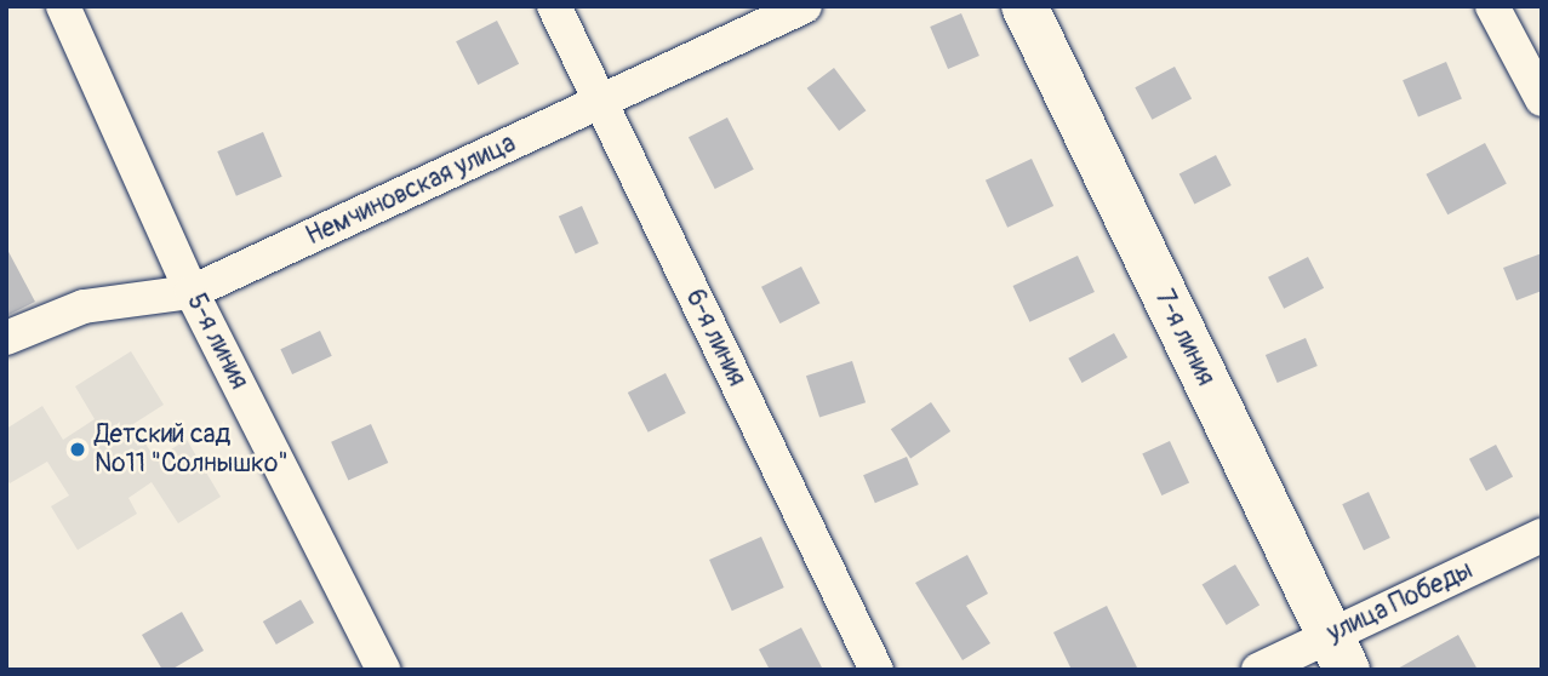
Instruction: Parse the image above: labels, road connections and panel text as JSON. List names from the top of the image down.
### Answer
{
  "streets": {
    "main road": ["7-я линия"],
    "street": [
      "Немчиновская улица",
      "6-я линия",
      "5-я линия",
      "улица Победы"
    ]
  },
  "crossings": [
    ["Немчиновская улица", "6-я линия"],
    ["Немчиновская улица", "5-я линия"],
    ["7-я линия", "улица Победы"]
  ],
  "places": ["Детский сад №11 \"Солнышко\""]
}
